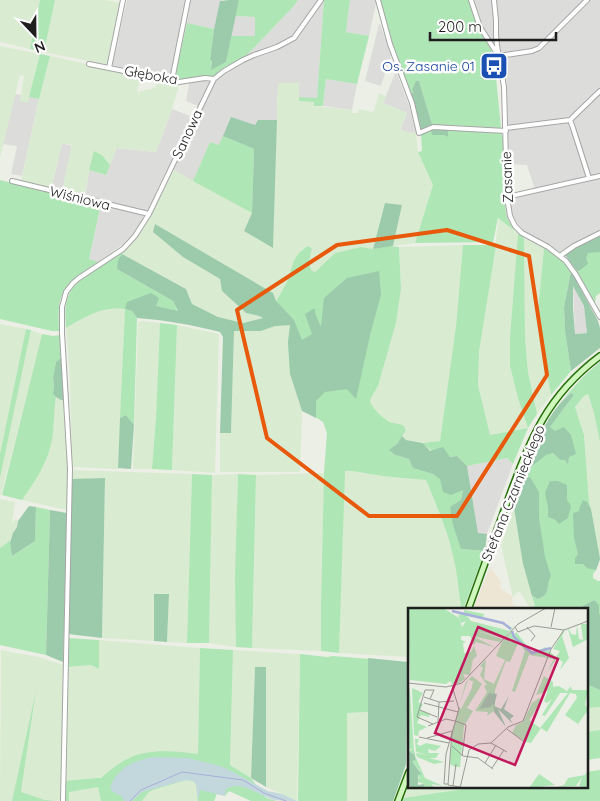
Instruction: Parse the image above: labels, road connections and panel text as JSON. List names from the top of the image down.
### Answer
{
  "streets": {
    "street": [
      "Głęboka",
      "Sanowa",
      "Zasanie",
      "Wiśniowa",
      "Stefana Czarnieckiego"
    ]
  },
  "crossings": [
    ["Głęboka", "Sanowa"],
    ["Sanowa", "Wiśniowa"]
  ],
  "places": {
    "bus stop": ["Os. Zasanie 01"]
  },
  "scale_bar": "200 m",
  "north": "bottom"
}
